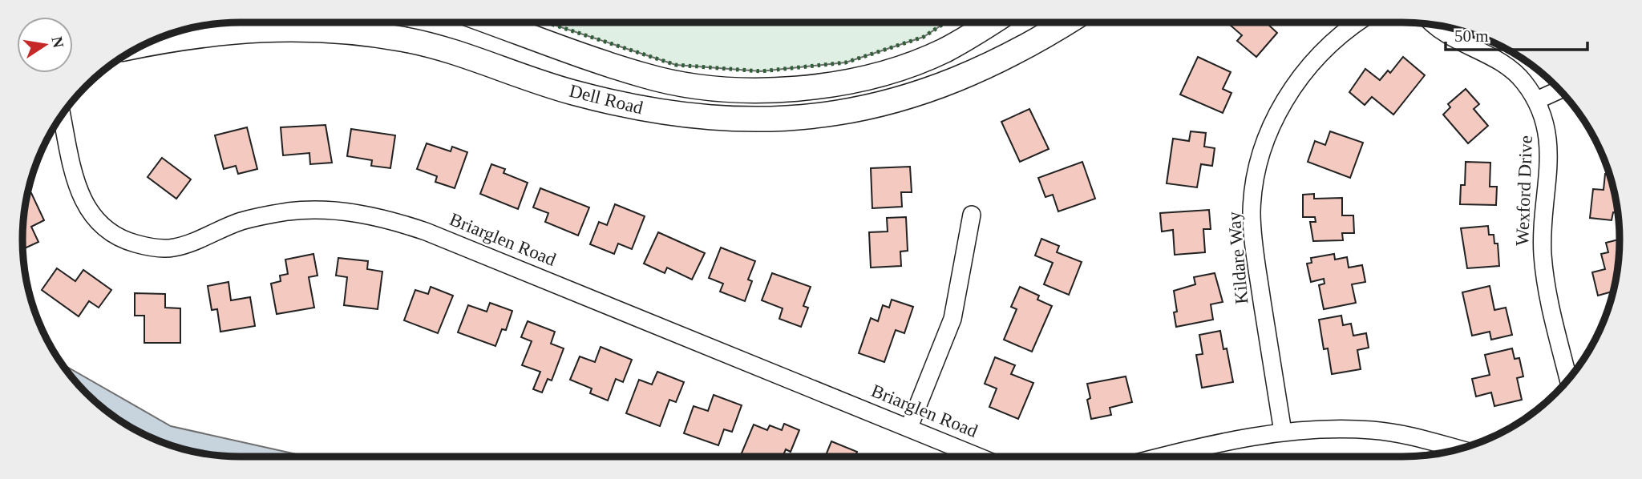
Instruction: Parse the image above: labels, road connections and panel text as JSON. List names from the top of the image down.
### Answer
{
  "streets": {
    "main road": ["Dell Road"],
    "street": ["Wexford Drive", "Briarglen Road", "Kildare Way"]
  },
  "scale_bar": "50 m",
  "north": "right"
}
